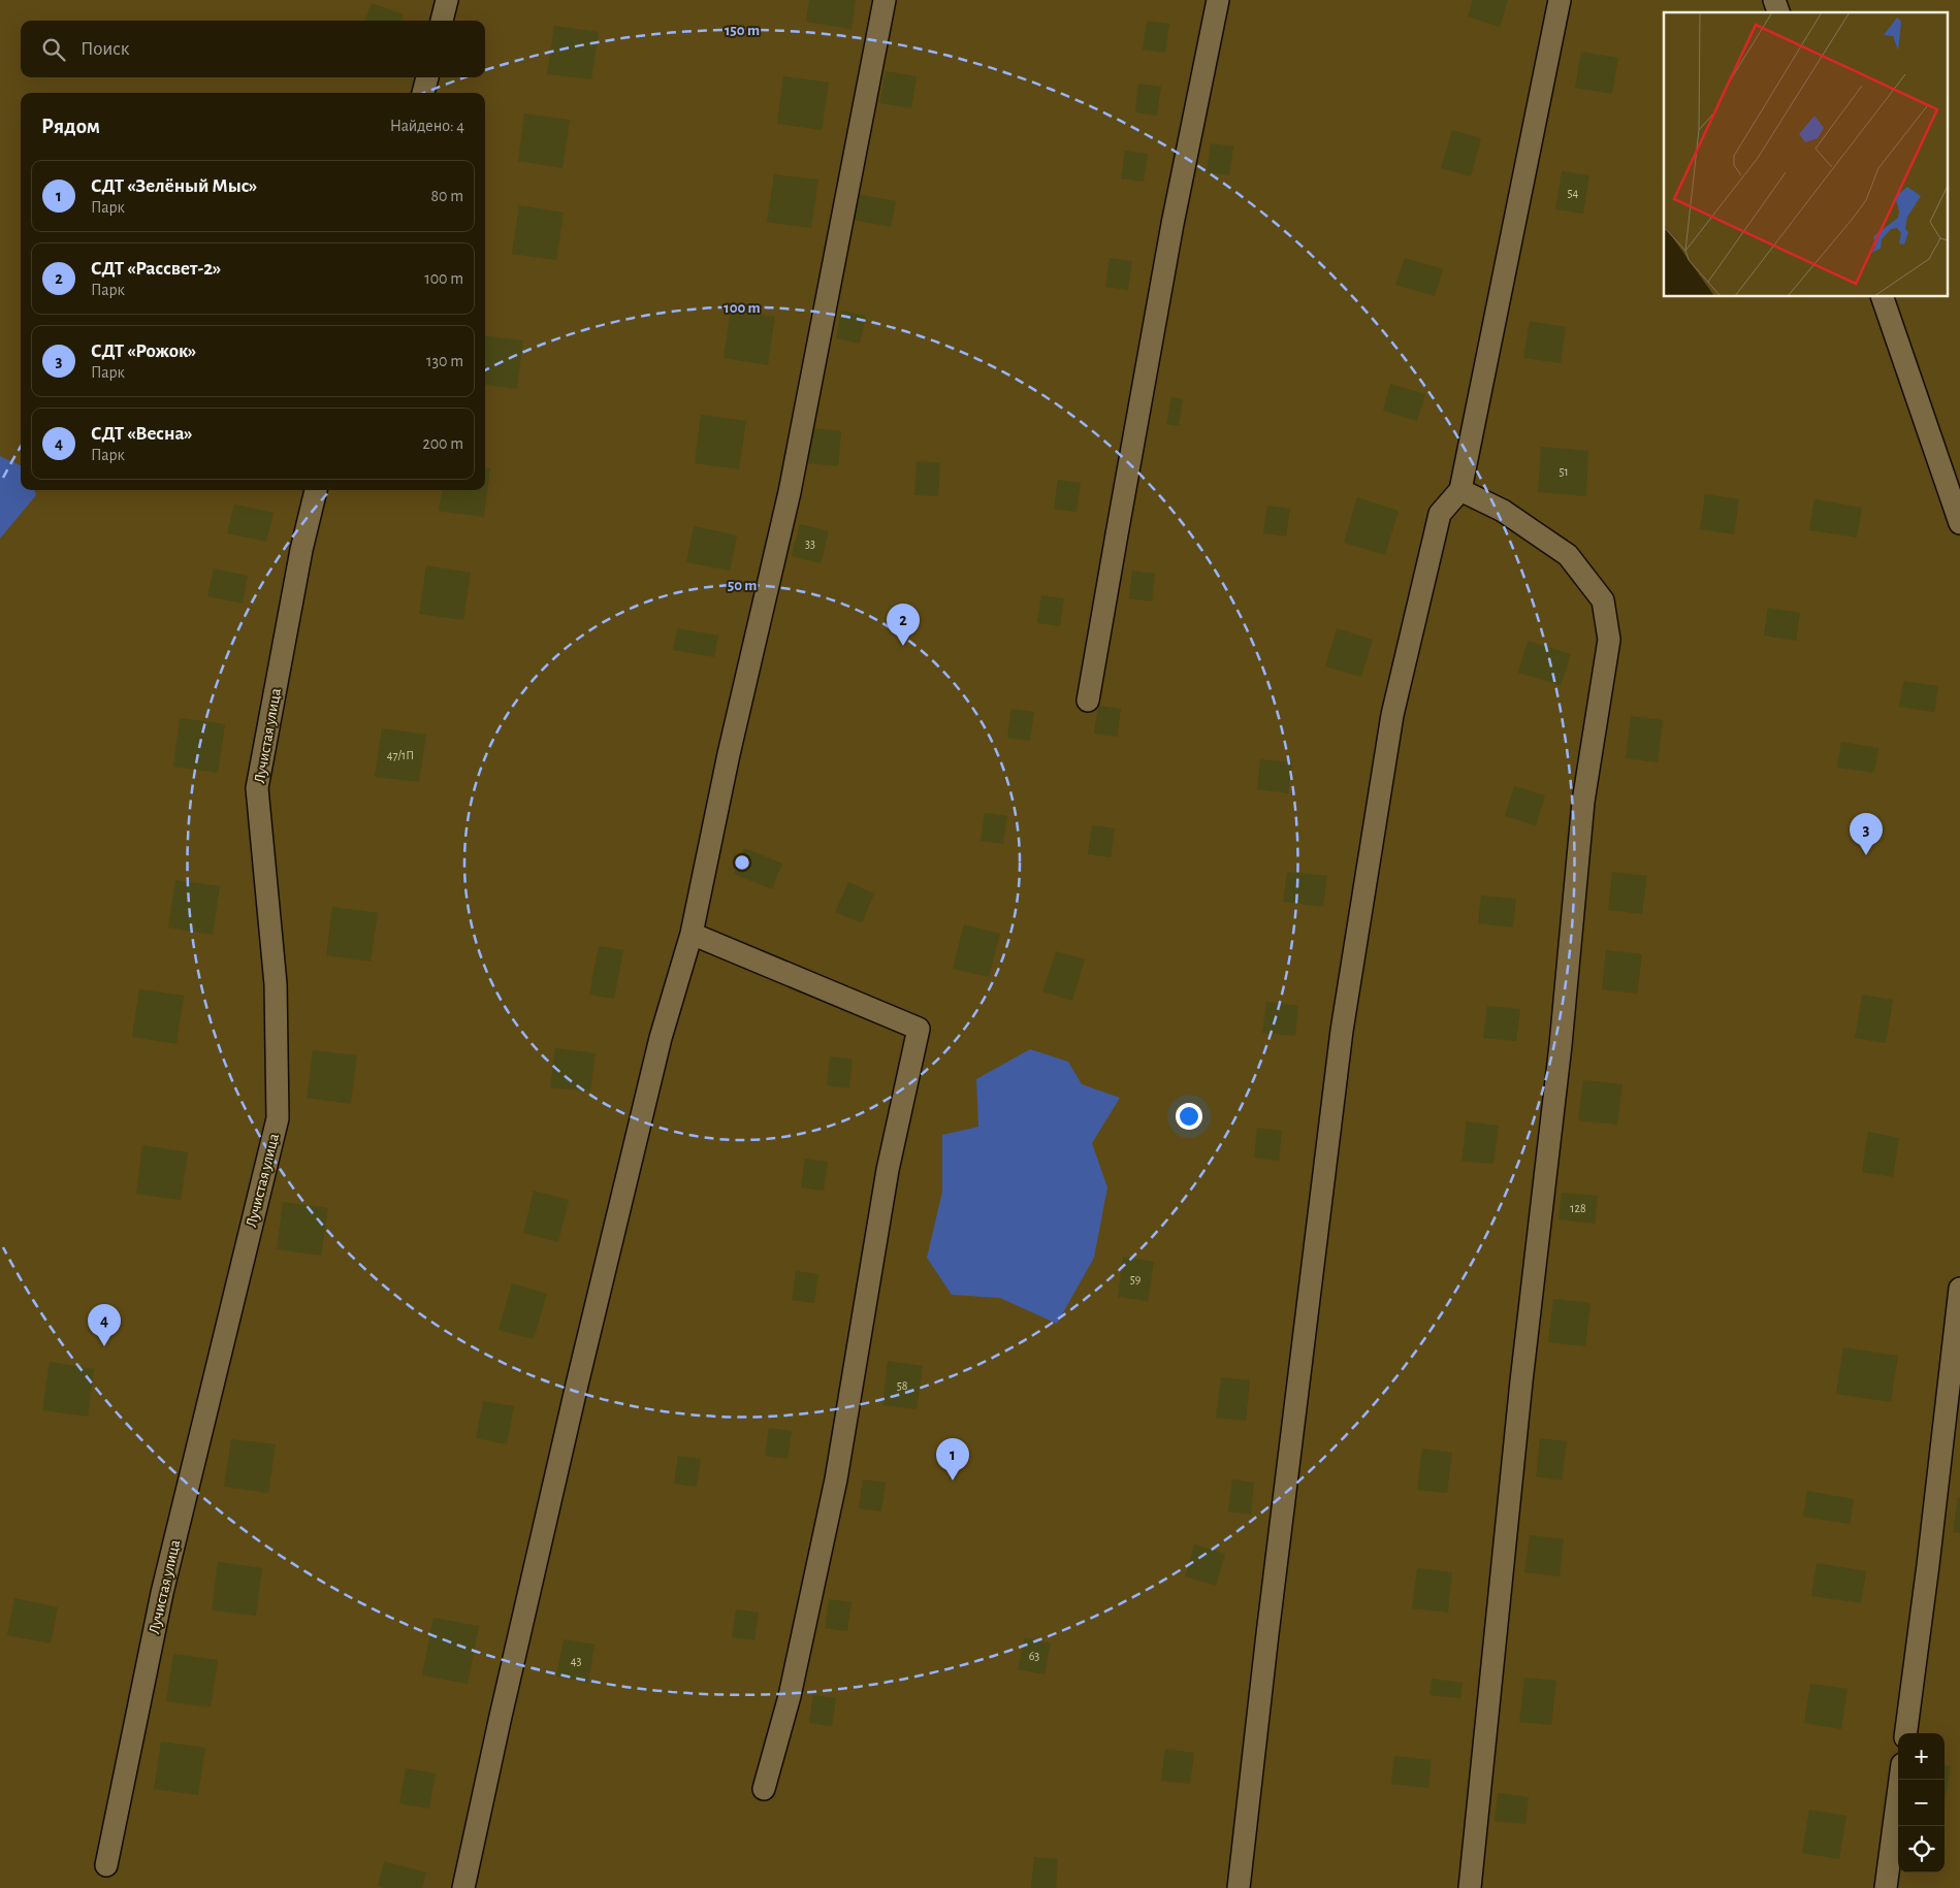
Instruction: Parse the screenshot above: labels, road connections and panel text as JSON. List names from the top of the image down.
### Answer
{
  "streets": {
    "lane": ["Лучистая улица"]
  },
  "house_numbers": [
    "54",
    "51",
    "33",
    "47/1П",
    "128",
    "59",
    "58",
    "63",
    "43"
  ],
  "page": {
    "search": "Поиск",
    "heading": ["Рядом", "Найдено: 4"],
    "list": [
      {
        "mark": "1",
        "name": "СДТ «Зелёный Мыс»",
        "note": "Парк",
        "value": "80 m"
      },
      {
        "mark": "2",
        "name": "СДТ «Рассвет-2»",
        "note": "Парк",
        "value": "100 m"
      },
      {
        "mark": "3",
        "name": "СДТ «Рожок»",
        "note": "Парк",
        "value": "130 m"
      },
      {
        "mark": "4",
        "name": "СДТ «Весна»",
        "note": "Парк",
        "value": "200 m"
      }
    ],
    "pins": [
      "2",
      "3",
      "4",
      "1"
    ],
    "map_buttons": ["+", "−"]
  },
  "rings": ["150 m", "100 m", "50 m"]
}
